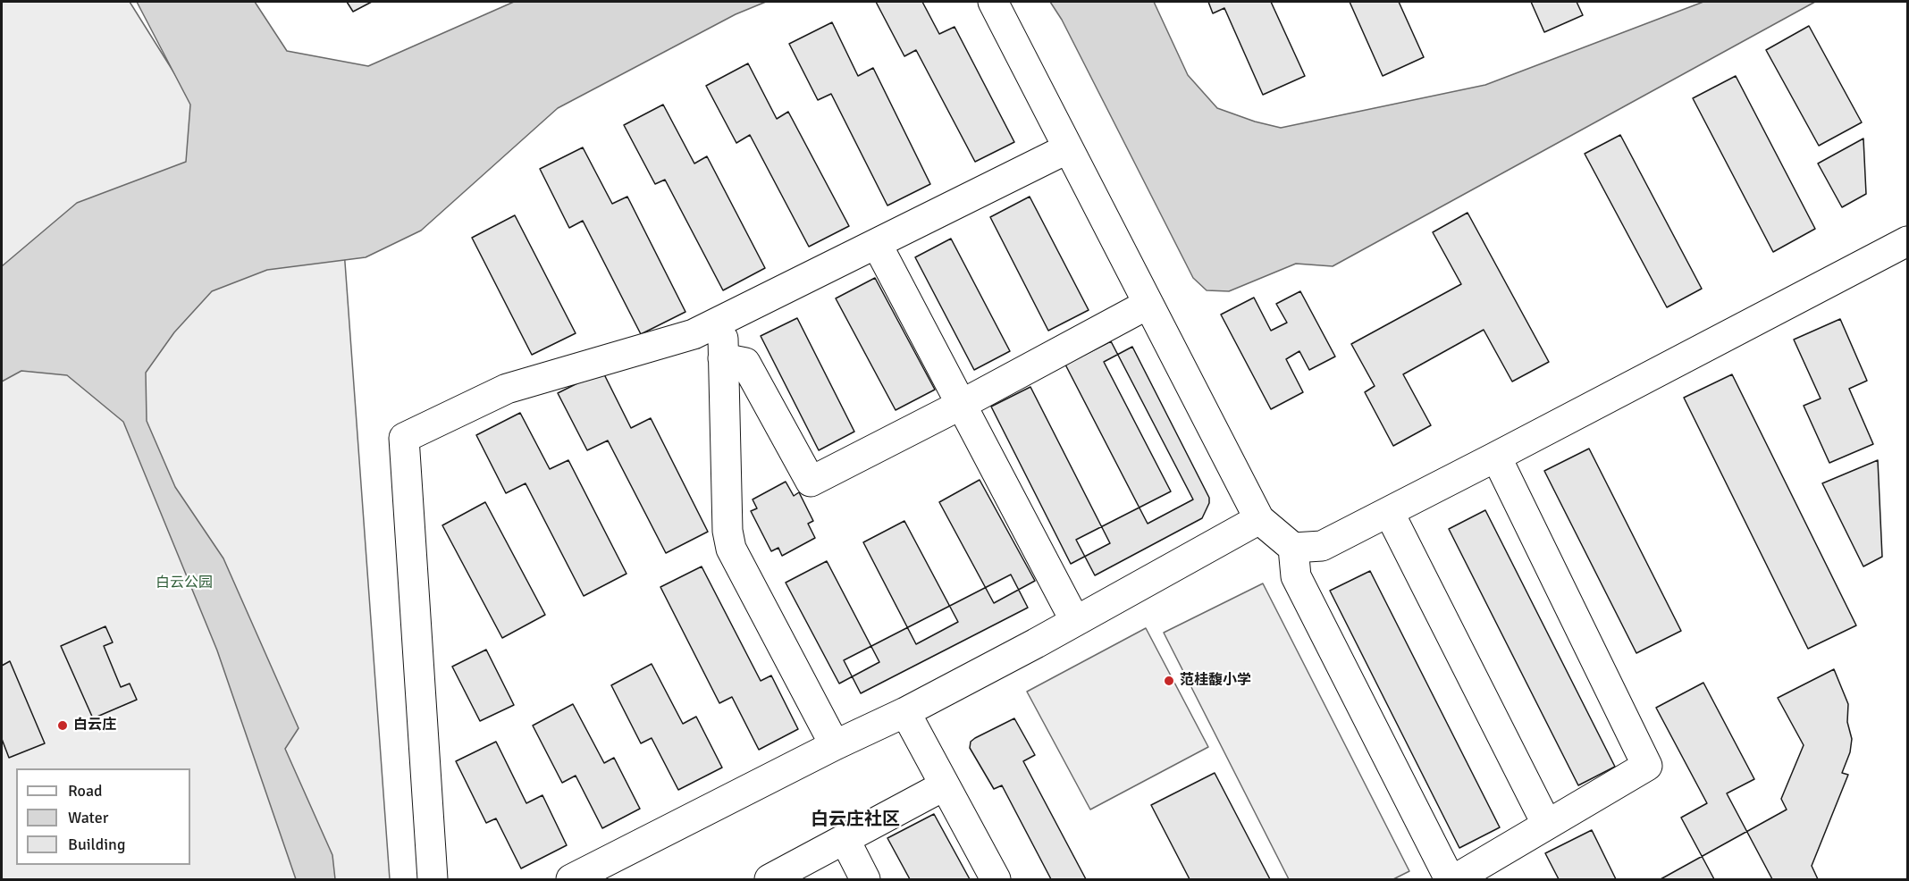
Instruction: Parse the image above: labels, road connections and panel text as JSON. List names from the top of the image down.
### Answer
{
  "districts": ["白云庄社区"],
  "parks": ["白云公园"],
  "places": ["范桂馥小学", "白云庄"],
  "legend": ["Road", "Water", "Building"]
}
